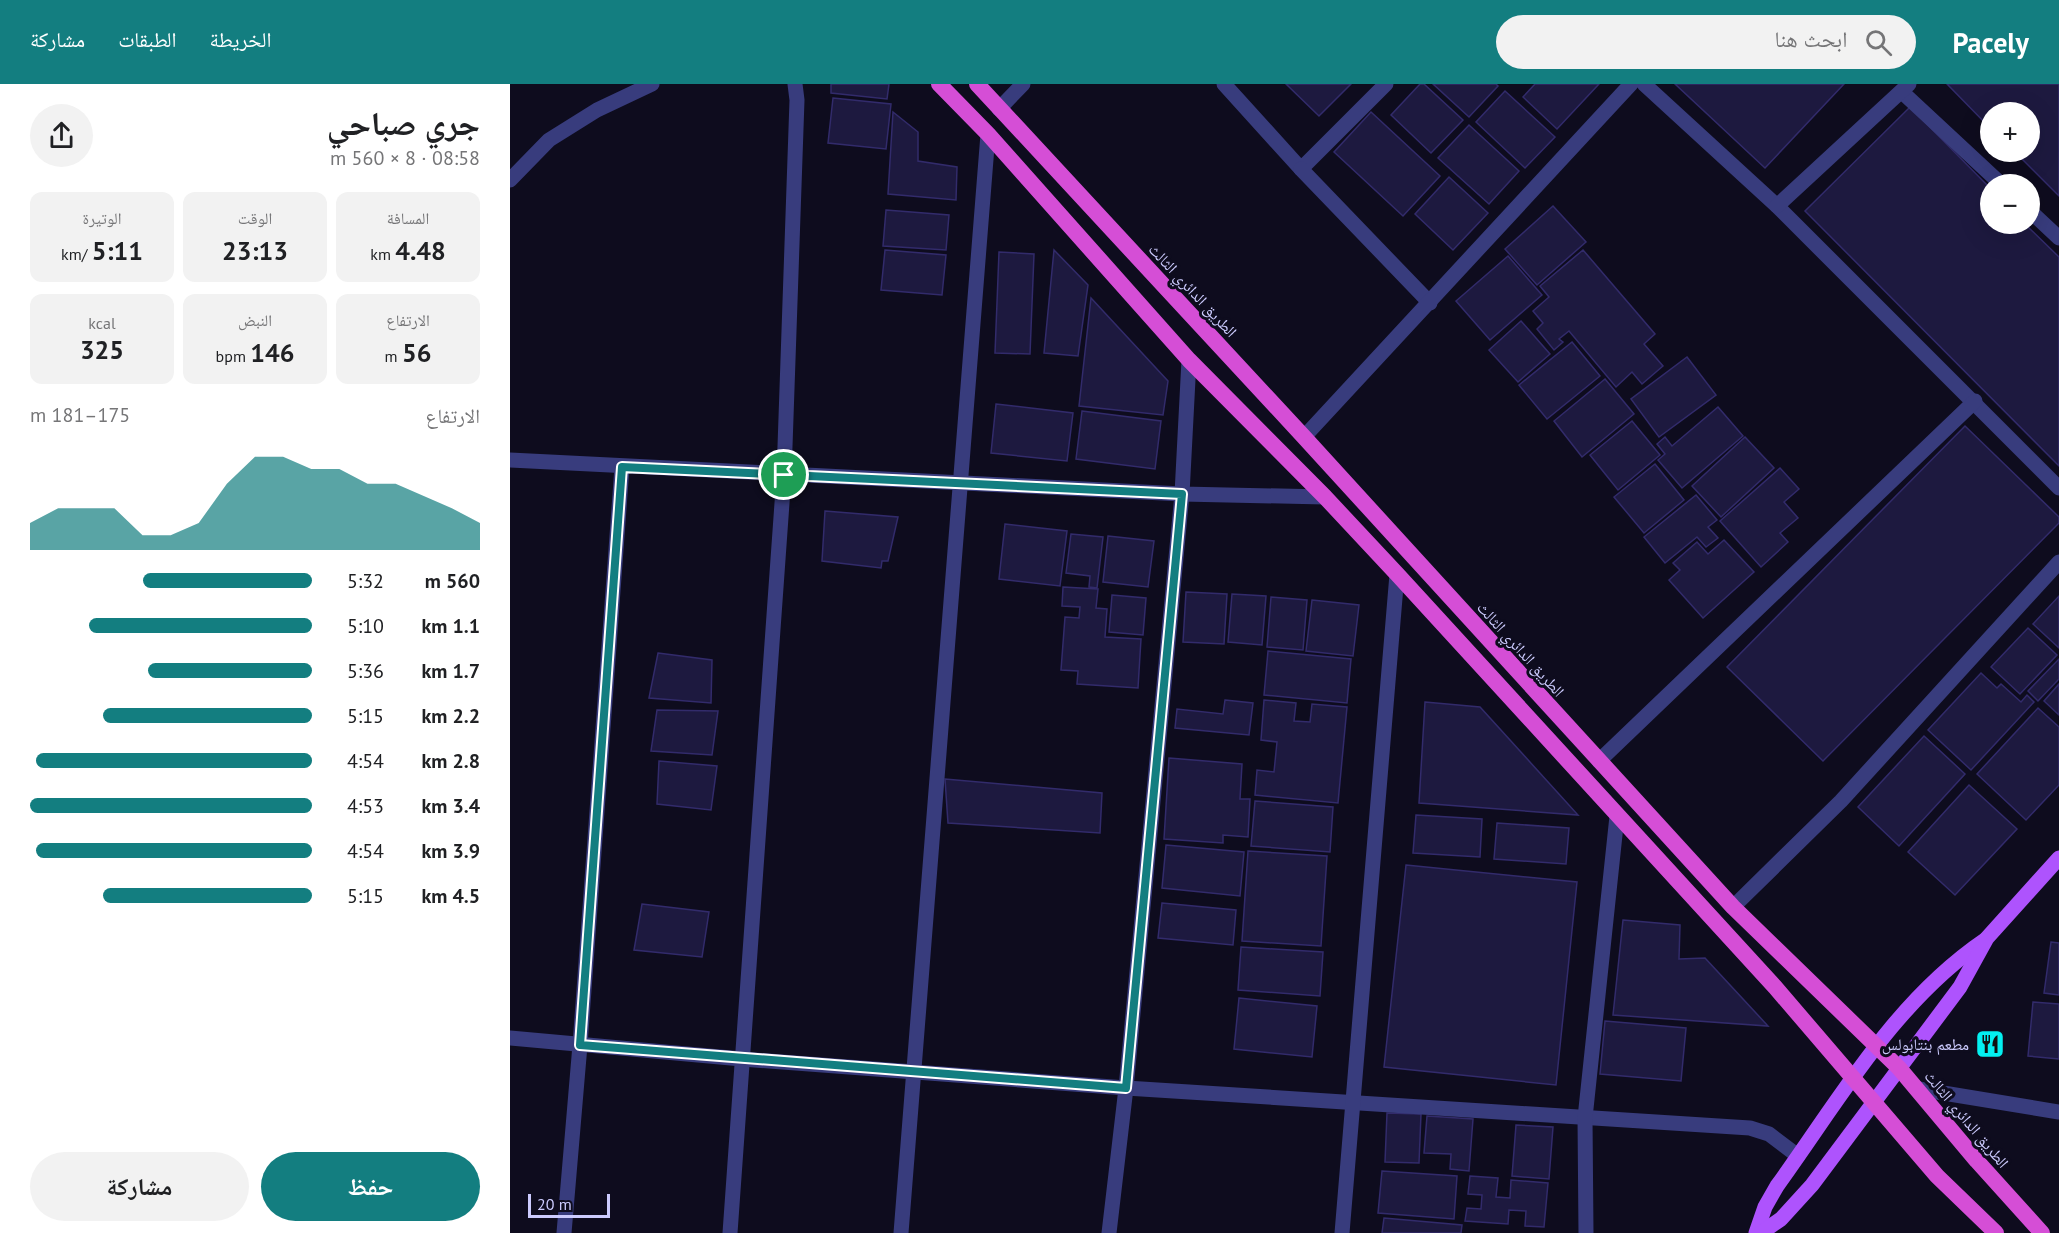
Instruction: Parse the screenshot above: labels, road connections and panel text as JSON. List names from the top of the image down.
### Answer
{
  "streets": {
    "highway": ["الطريق الدائري الثالث"]
  },
  "places": {
    "restaurant": ["مطعم بنتابولس"]
  },
  "scale_bar": "20 m",
  "page": {
    "header": "Pacely",
    "search": "ابحث هنا",
    "nav": ["الخريطة", "الطبقات", "مشاركة"],
    "heading": ["جري صباحي", "08:58 · 8 × 560 m"],
    "map_buttons": ["+", "−"],
    "stats": [
      ["المسافة", "4.48 km"],
      ["الوقت", "23:13"],
      ["الوتيرة", "5:11 /km"],
      ["الارتفاع", "56 m"],
      ["النبض", "146 bpm"],
      ["kcal", "325"]
    ],
    "chart": ["الارتفاع", "175–181 m"],
    "list": [
      {
        "name": "560 m",
        "note": "5:32"
      },
      {
        "name": "1.1 km",
        "note": "5:10"
      },
      {
        "name": "1.7 km",
        "note": "5:36"
      },
      {
        "name": "2.2 km",
        "note": "5:15"
      },
      {
        "name": "2.8 km",
        "note": "4:54"
      },
      {
        "name": "3.4 km",
        "note": "4:53"
      },
      {
        "name": "3.9 km",
        "note": "4:54"
      },
      {
        "name": "4.5 km",
        "note": "5:15"
      }
    ],
    "buttons": ["حفظ", "مشاركة"],
    "scale": "20 m"
  }
}
